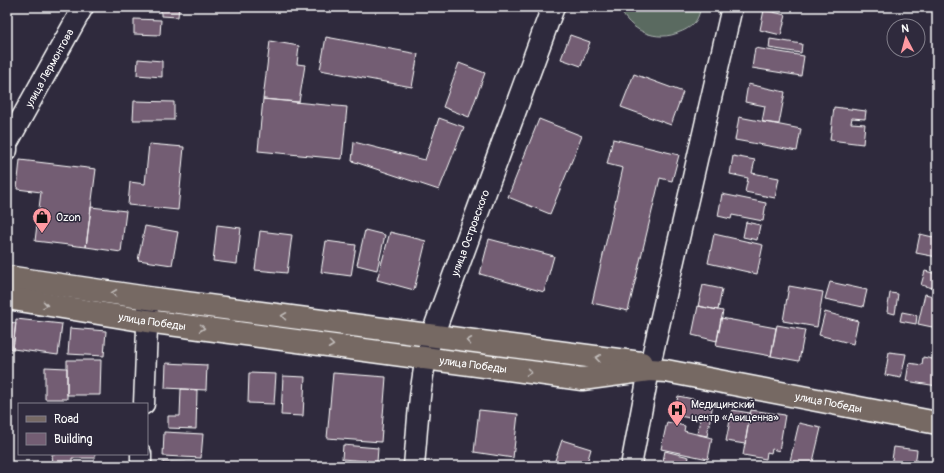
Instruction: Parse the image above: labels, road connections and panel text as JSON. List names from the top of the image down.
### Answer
{
  "streets": {
    "main road": ["улица Победы"],
    "street": ["улица Лермонтова", "улица Островского"]
  },
  "crossings": [
    ["улица Островского", "улица Победы"]
  ],
  "places": {
    "shop": ["Ozon"],
    "hospital": ["Медицинский центр «Авиценна»"]
  },
  "legend": ["Road", "Building"],
  "north": "top"
}
